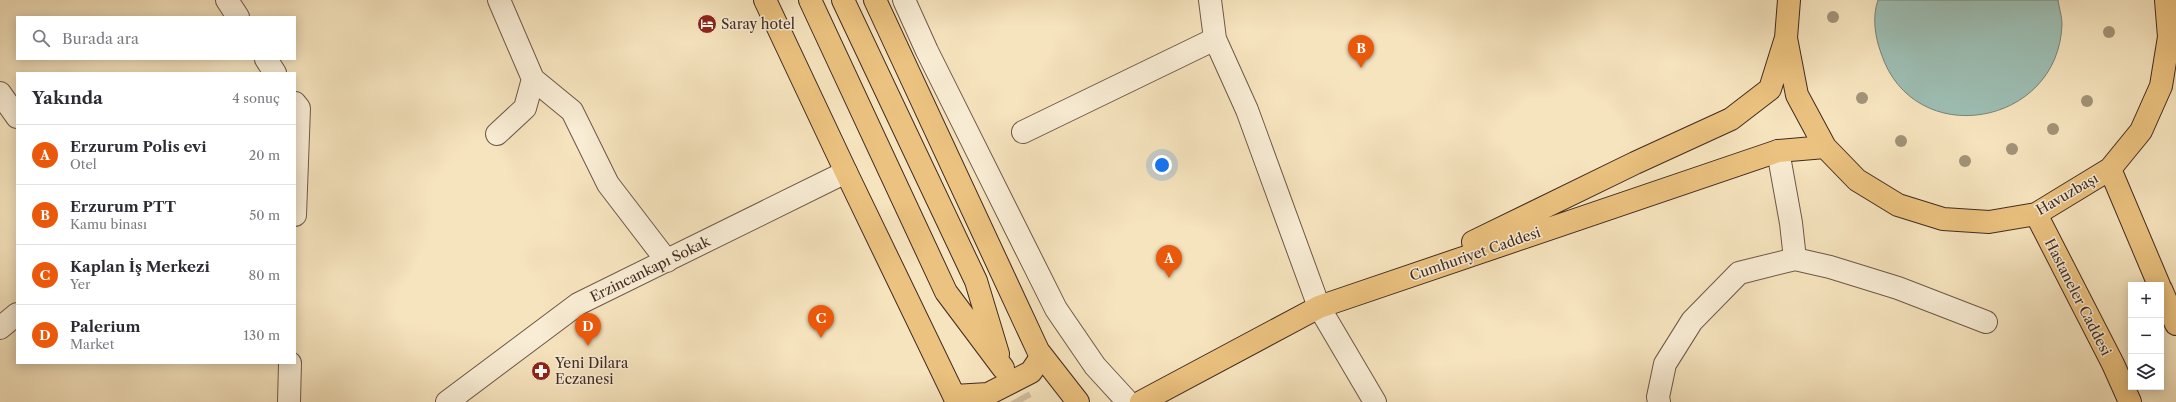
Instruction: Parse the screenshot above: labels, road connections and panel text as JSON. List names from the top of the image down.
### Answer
{
  "streets": {
    "main road": ["Havuzbaşı", "Cumhuriyet Caddesi", "Hastaneler Caddesi"],
    "street": ["Erzincankapı Sokak"]
  },
  "crossings": [
    ["Havuzbaşı", "Cumhuriyet Caddesi"],
    ["Havuzbaşı", "Hastaneler Caddesi"]
  ],
  "places": {
    "hotel": ["Saray hotel"],
    "pharmacy": ["Yeni Dilara Eczanesi"]
  },
  "page": {
    "search": "Burada ara",
    "pins": [
      "B",
      "A",
      "C",
      "D"
    ],
    "heading": ["Yakında", "4 sonuç"],
    "list": [
      {
        "mark": "A",
        "name": "Erzurum Polis evi",
        "note": "Otel",
        "value": "20 m"
      },
      {
        "mark": "B",
        "name": "Erzurum PTT",
        "note": "Kamu binası",
        "value": "50 m"
      },
      {
        "mark": "C",
        "name": "Kaplan İş Merkezi",
        "note": "Yer",
        "value": "80 m"
      },
      {
        "mark": "D",
        "name": "Palerium",
        "note": "Market",
        "value": "130 m"
      }
    ],
    "map_buttons": ["+", "−"]
  }
}
